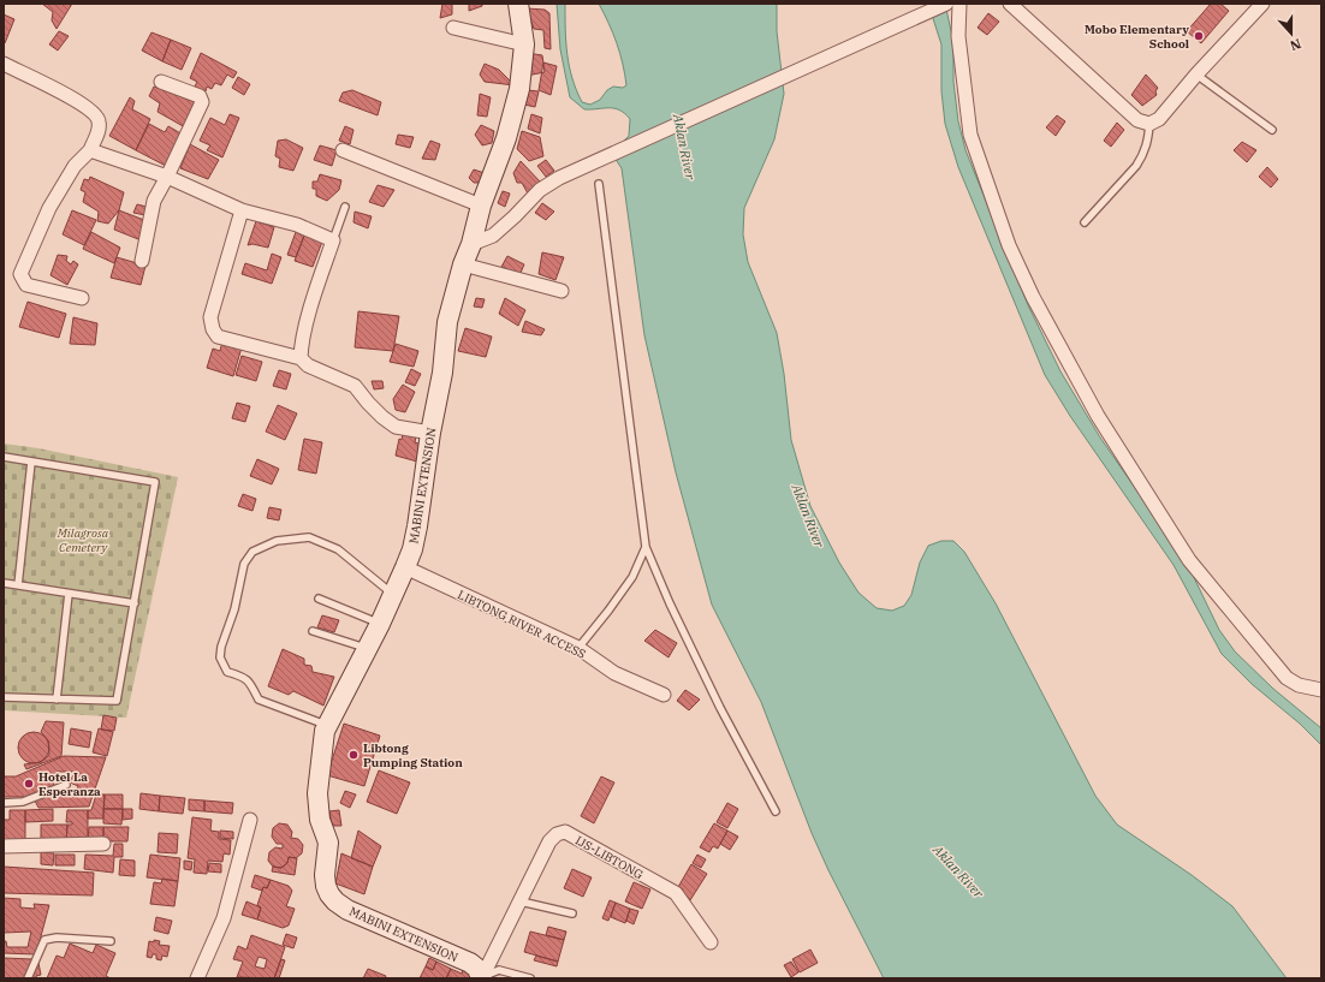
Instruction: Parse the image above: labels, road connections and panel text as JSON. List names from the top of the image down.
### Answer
{
  "streets": {
    "street": ["MABINI EXTENSION", "LIBTONG RIVER ACCESS", "IJS-LIBTONG"]
  },
  "crossings": [
    ["MABINI EXTENSION", "LIBTONG RIVER ACCESS"],
    ["MABINI EXTENSION", "IJS-LIBTONG"]
  ],
  "water": ["Aklan River"],
  "parks": ["Milagrosa Cemetery"],
  "places": ["Mobo Elementary School", "Libtong Pumping Station", "Hotel La Esperanza"],
  "north": "bottom"
}
